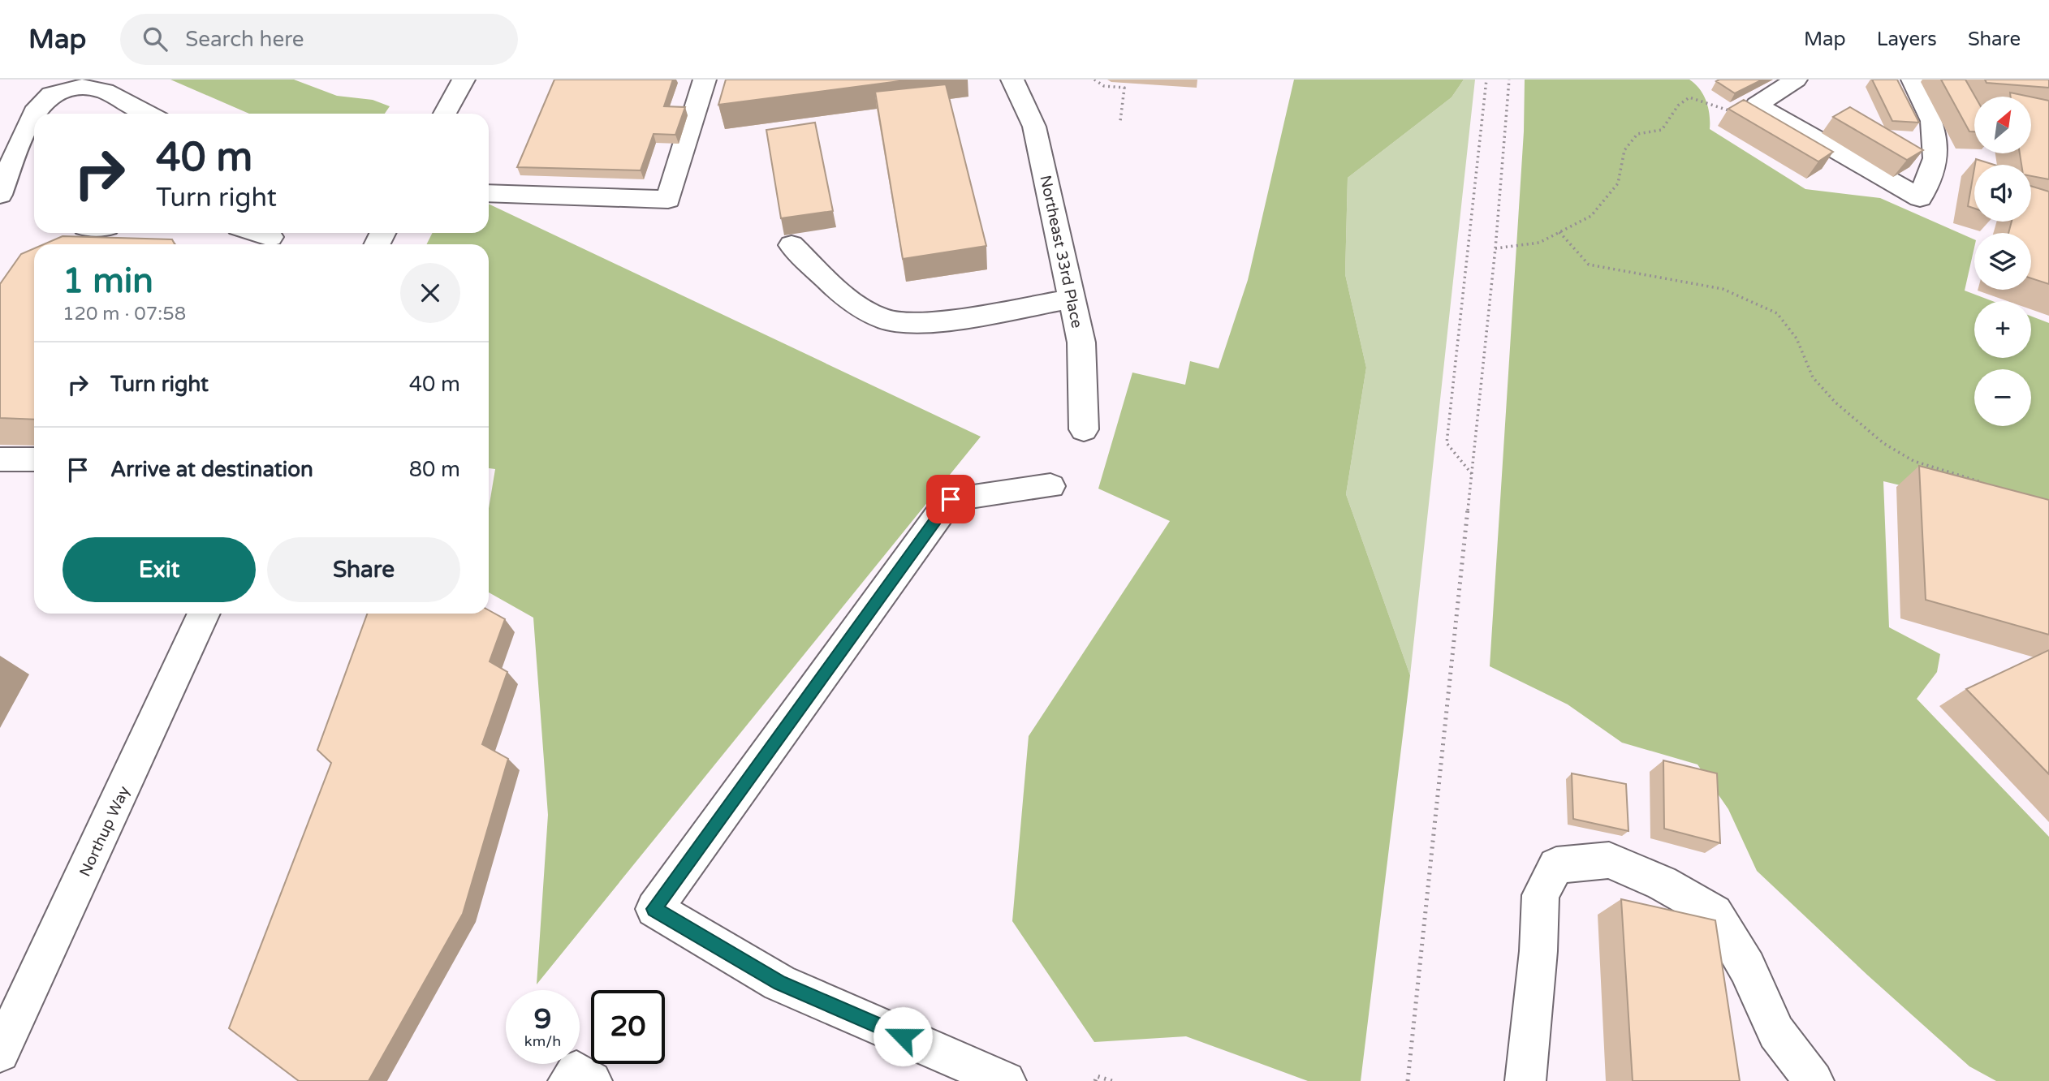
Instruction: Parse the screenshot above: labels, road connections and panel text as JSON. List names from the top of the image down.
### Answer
{
  "streets": {
    "street": ["Northeast 33rd Place", "Northup Way"]
  },
  "north": "top right",
  "page": {
    "header": "Map",
    "search": "Search here",
    "nav": ["Map", "Layers", "Share"],
    "map_buttons": ["+", "−"],
    "turn": ["40 m", "Turn right"],
    "heading": ["1 min", "120 m · 07:58"],
    "list": [
      {
        "name": "Turn right",
        "value": "40 m"
      },
      {
        "name": "Arrive at destination",
        "value": "80 m"
      }
    ],
    "buttons": ["Exit", "Share"],
    "speed": "9 km/h",
    "limit": "20"
  }
}
